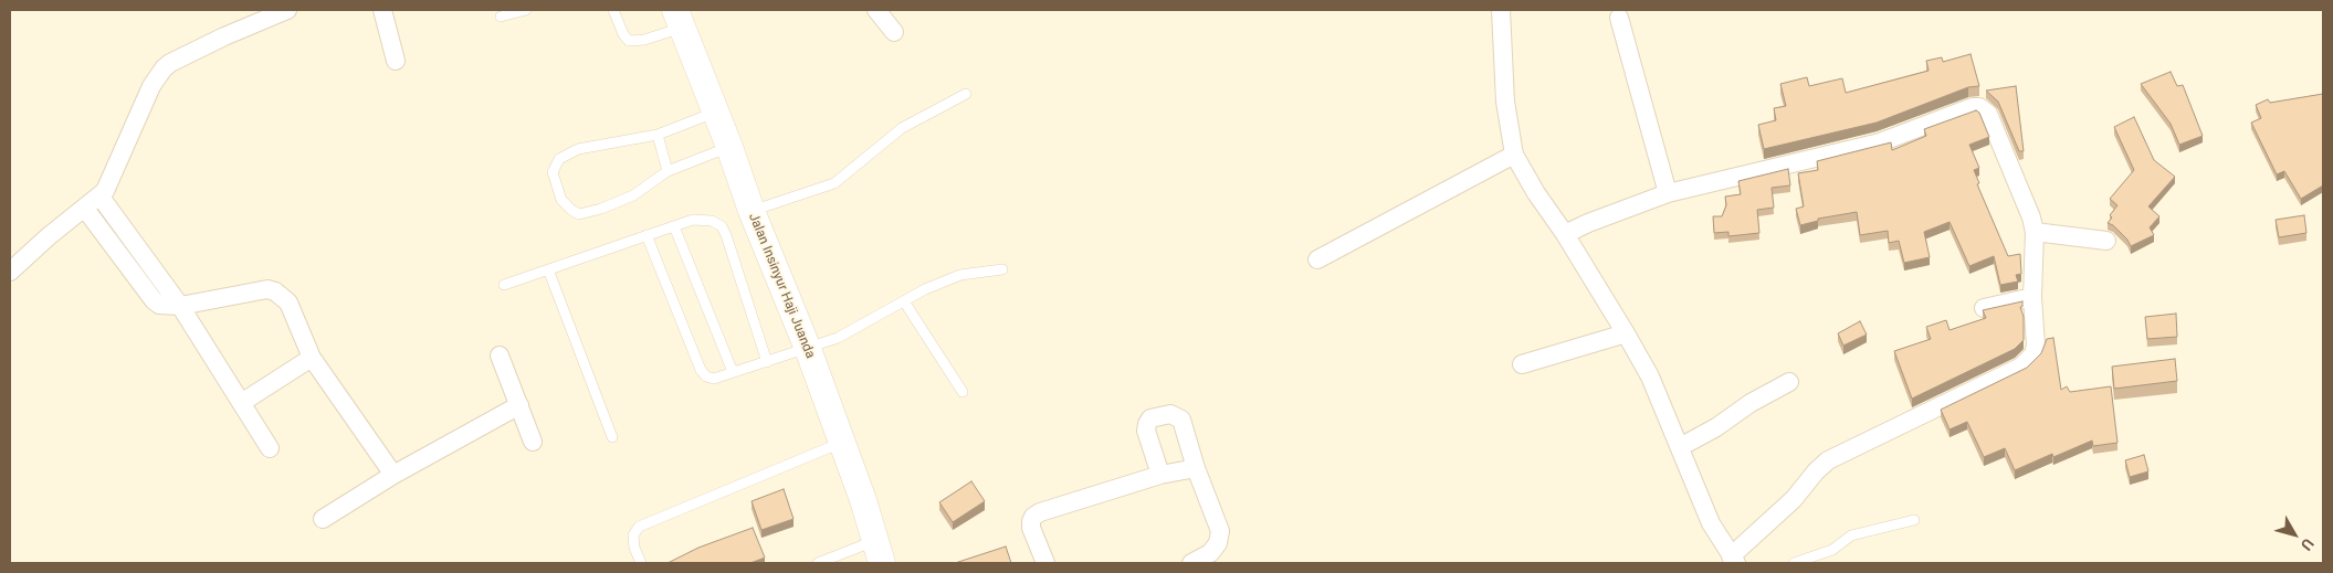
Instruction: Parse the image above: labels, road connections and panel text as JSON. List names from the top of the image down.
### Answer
{
  "streets": {
    "main road": ["Jalan Insinyur Haji Juanda"]
  },
  "north": "bottom right"
}
